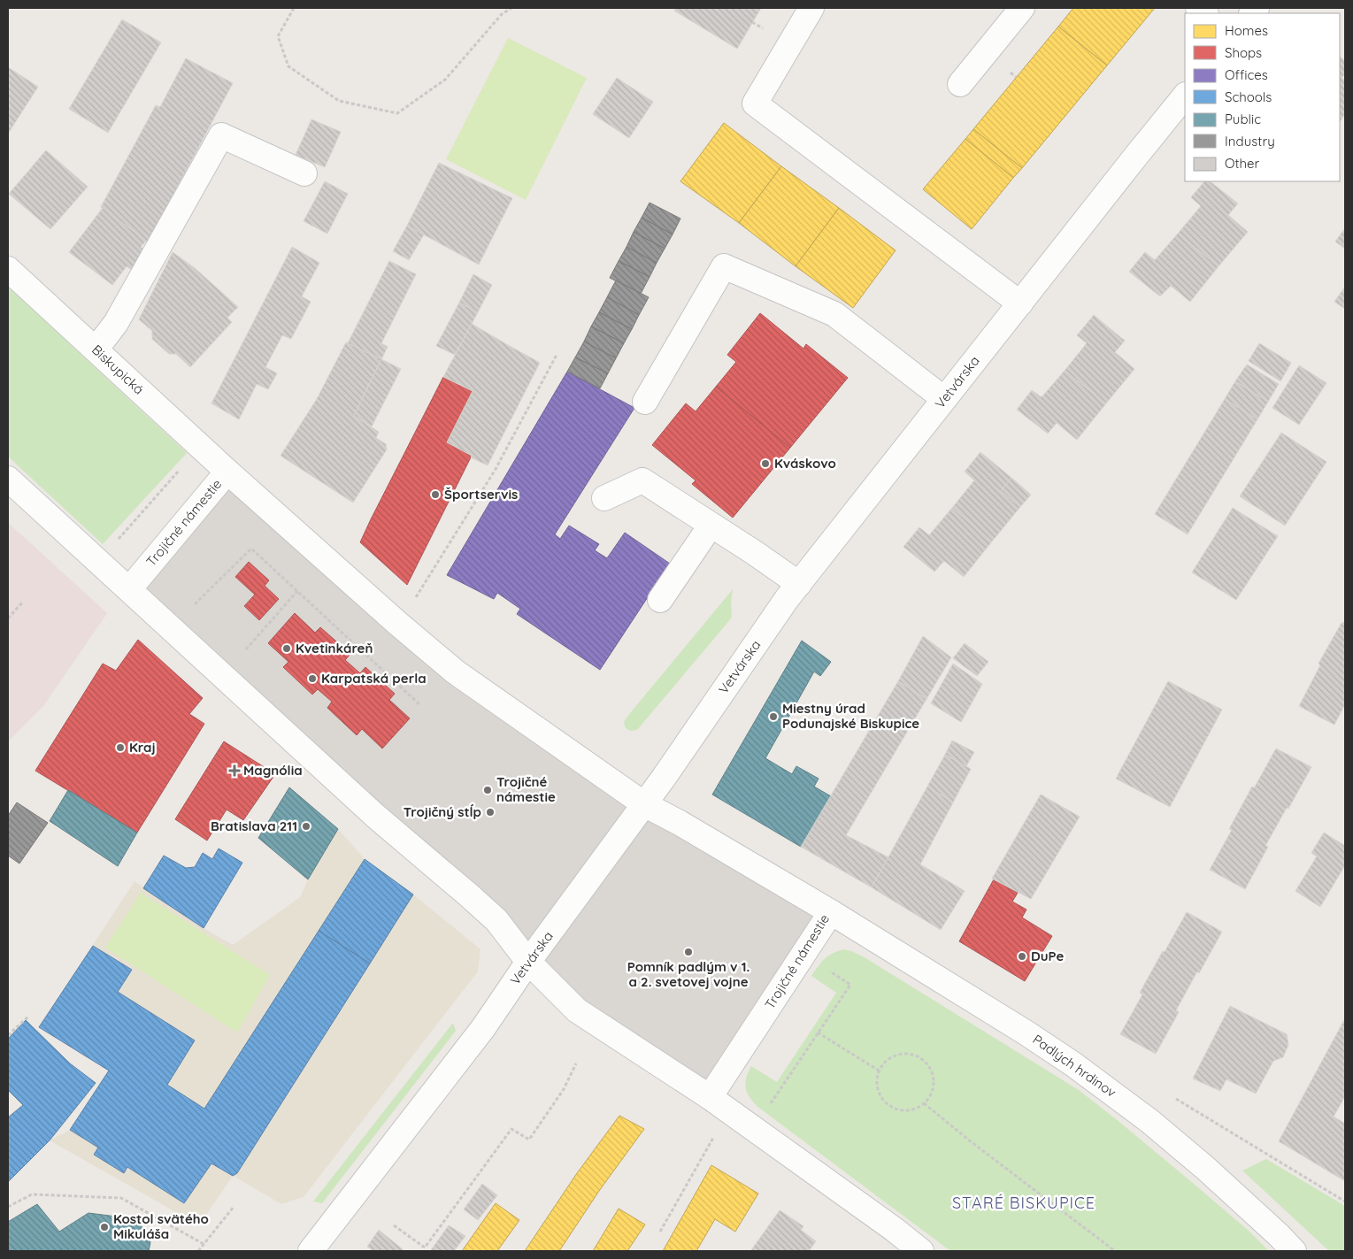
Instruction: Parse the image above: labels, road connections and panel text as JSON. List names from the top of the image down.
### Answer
{
  "streets": {
    "street": [
      "Biskupická",
      "Vetvárska",
      "Trojičné námestie",
      "Padlých hrdinov"
    ]
  },
  "crossings": [
    ["Biskupická", "Trojičné námestie"],
    ["Vetvárska", "Trojičné námestie"],
    ["Trojičné námestie", "Padlých hrdinov"]
  ],
  "districts": ["STARÉ BISKUPICE"],
  "places": {
    "other": [
      "Kváskovo",
      "Športservis",
      "Kvetinkáreň",
      "Karpatská perla",
      "Miestny úrad Podunajské Biskupice",
      "Kraj",
      "Trojičné námestie",
      "Trojičný stĺp",
      "Bratislava 211",
      "Pomník padlým v 1. a 2. svetovej vojne",
      "DuPe",
      "Kostol svätého Mikuláša"
    ],
    "health": ["Magnólia"]
  },
  "legend": [
    "Homes",
    "Shops",
    "Offices",
    "Schools",
    "Public",
    "Industry",
    "Other"
  ]
}
